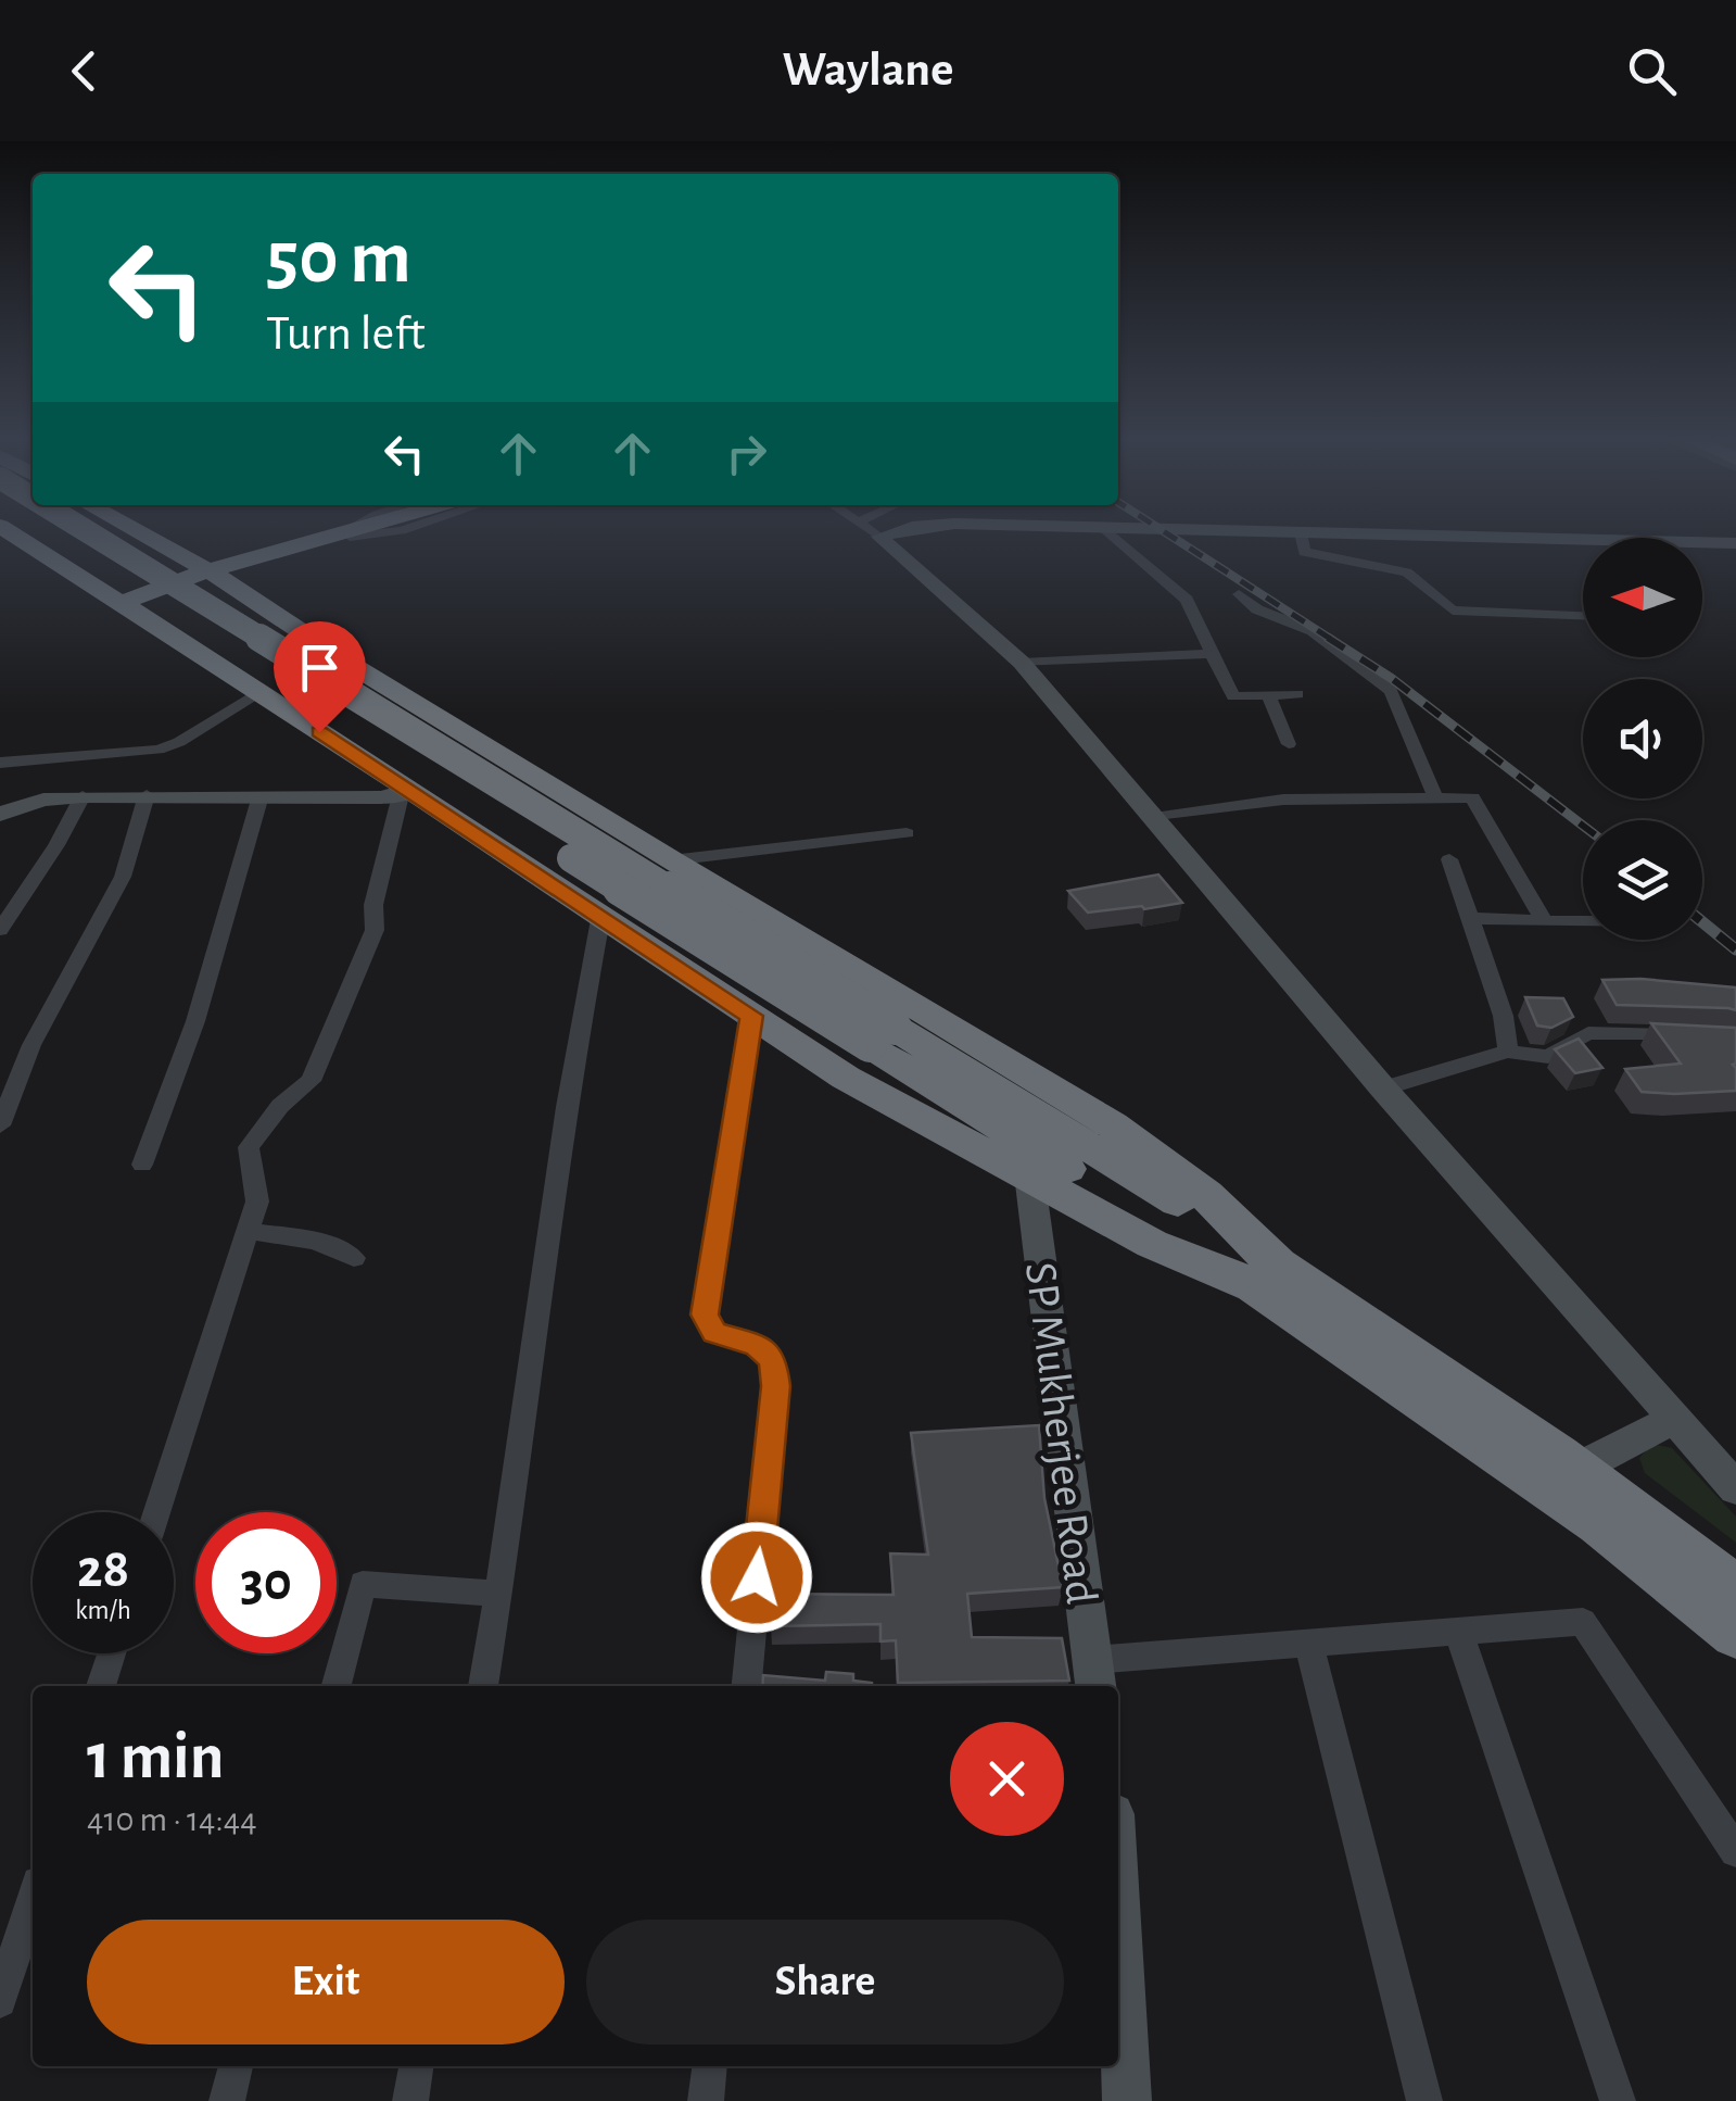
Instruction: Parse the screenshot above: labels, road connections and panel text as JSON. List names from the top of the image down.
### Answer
{
  "streets": {
    "street": ["SP Mukherjee Road"]
  },
  "north": "left",
  "page": {
    "header": "Waylane",
    "turn": ["50 m", "Turn left"],
    "speed": "28 km/h",
    "limit": "30",
    "heading": ["1 min", "410 m · 14:44"],
    "buttons": ["Exit", "Share"]
  }
}
